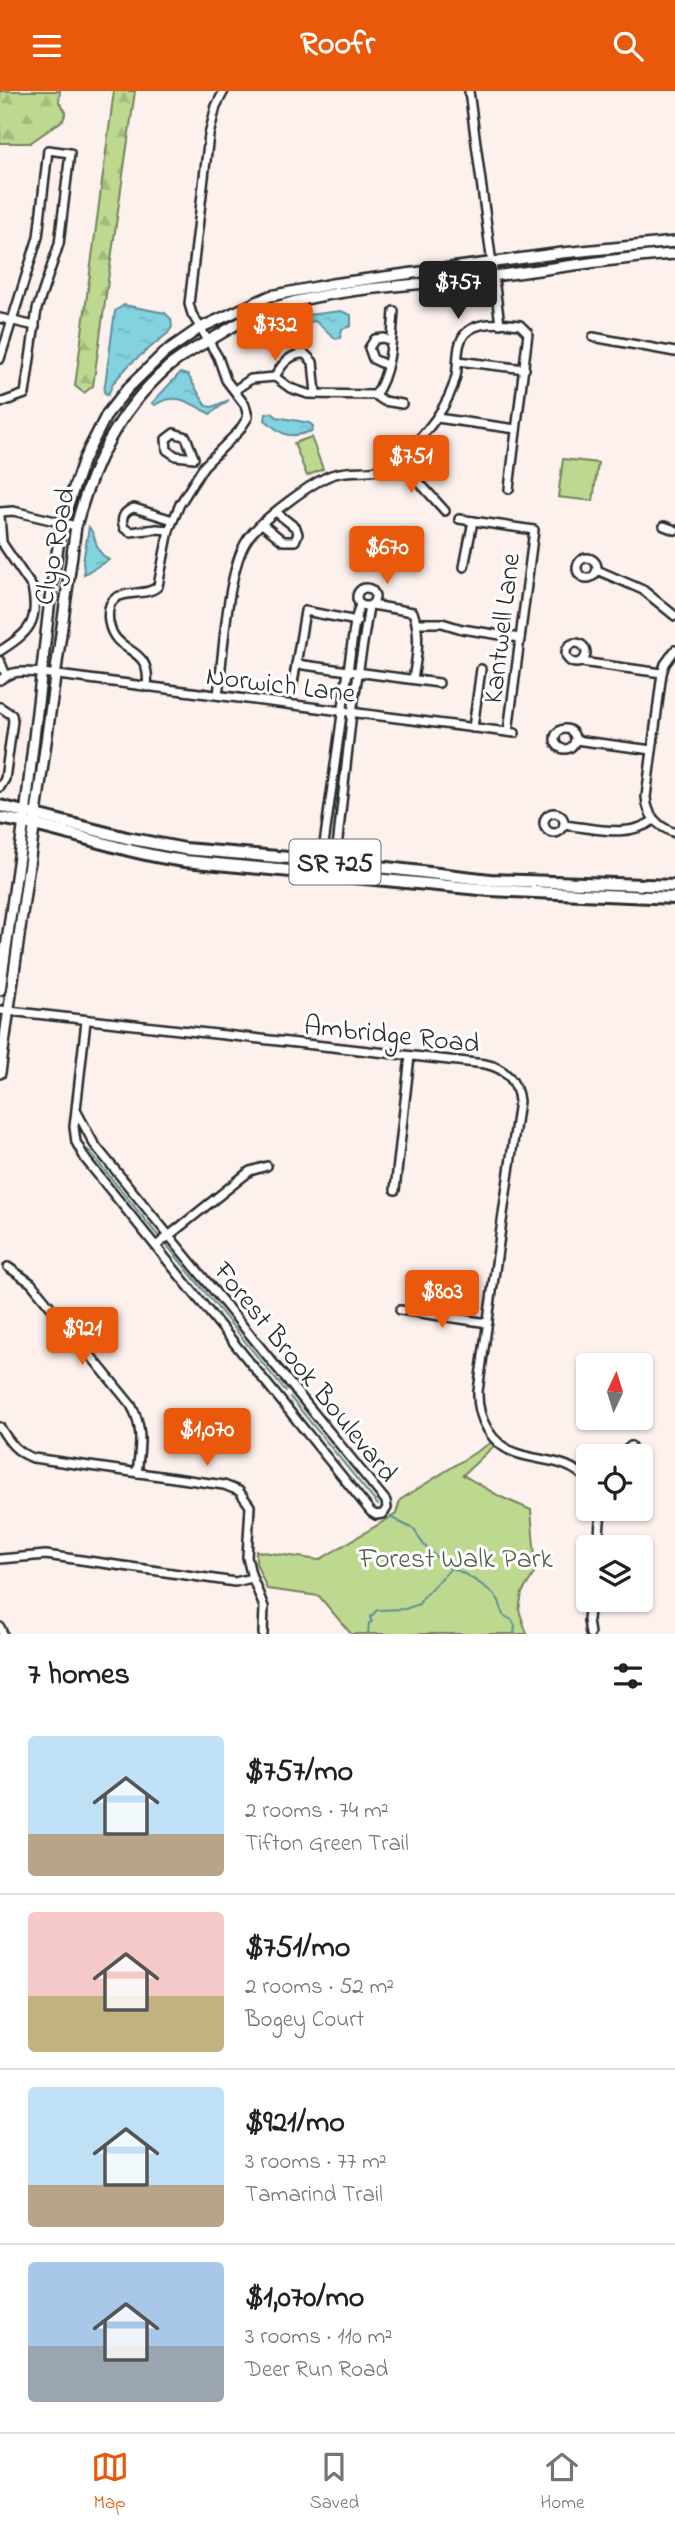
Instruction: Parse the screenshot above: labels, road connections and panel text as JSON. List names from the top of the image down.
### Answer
{
  "streets": {
    "main road": ["SR 725"],
    "street": [
      "Clyo Road",
      "Kantwell Lane",
      "Norwich Lane",
      "Ambridge Road",
      "Forest Brook Boulevard"
    ]
  },
  "crossings": [
    ["Clyo Road", "Norwich Lane"],
    ["Clyo Road", "SR 725"],
    ["Clyo Road", "Ambridge Road"],
    ["Kantwell Lane", "Norwich Lane"],
    ["Ambridge Road", "Forest Brook Boulevard"]
  ],
  "parks": ["Forest Walk Park"],
  "north": "top",
  "page": {
    "header": "Roofr",
    "price": [
      "$757",
      "$732",
      "$751",
      "$670",
      "$803",
      "$921",
      "$1,070"
    ],
    "heading": "7 homes",
    "list": [
      {
        "name": "$757/mo",
        "note": "2 rooms · 74 m² · Tifton Green Trail"
      },
      {
        "name": "$751/mo",
        "note": "2 rooms · 52 m² · Bogey Court"
      },
      {
        "name": "$921/mo",
        "note": "3 rooms · 77 m² · Tamarind Trail"
      },
      {
        "name": "$1,070/mo",
        "note": "3 rooms · 110 m² · Deer Run Road"
      }
    ],
    "tabs": ["Map", "Saved", "Home"]
  }
}
